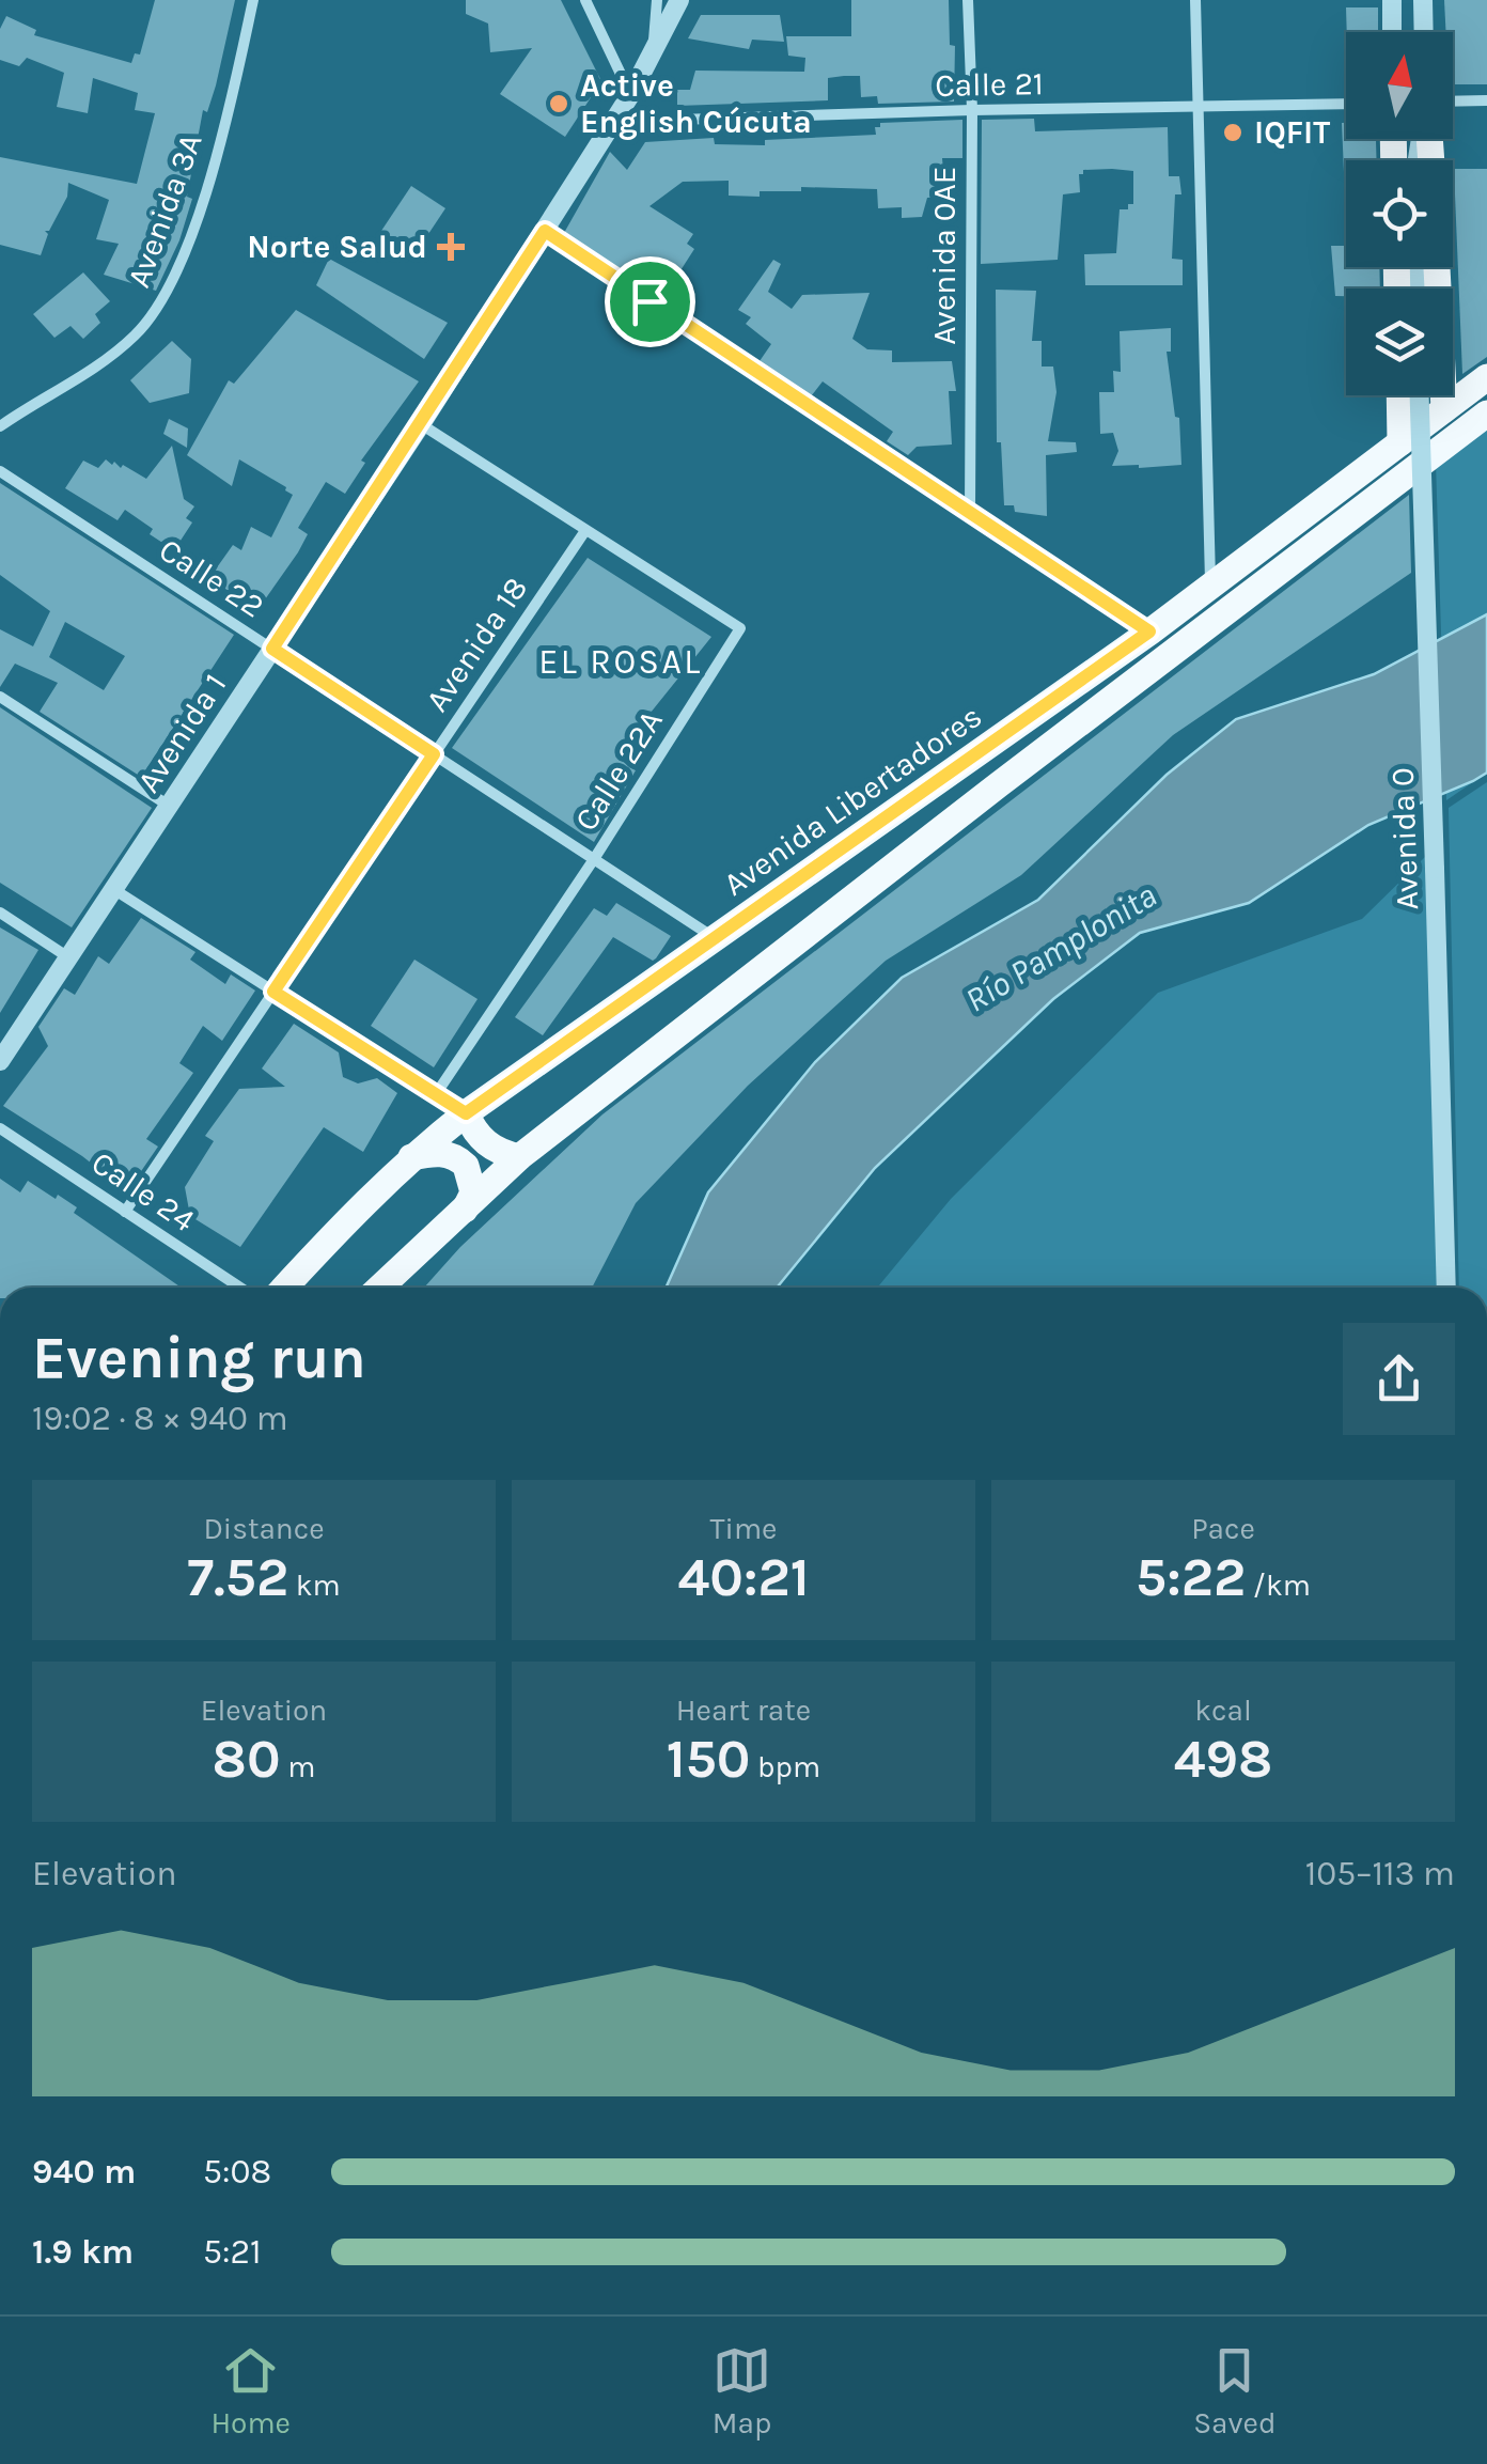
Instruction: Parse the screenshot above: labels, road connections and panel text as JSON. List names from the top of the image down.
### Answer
{
  "streets": {
    "main road": ["Avenida Libertadores"],
    "street": [
      "Calle 21",
      "Avenida 3A",
      "Avenida 0AE",
      "Calle 22",
      "Avenida 18",
      "Avenida 1",
      "Calle 22A",
      "Avenida 0",
      "Calle 24"
    ]
  },
  "crossings": [
    ["Calle 21", "Avenida 0AE"],
    ["Calle 21", "Avenida 1"],
    ["Calle 22", "Avenida 18"],
    ["Calle 22", "Avenida 1"],
    ["Calle 22", "Calle 22A"],
    ["Calle 22", "Avenida Libertadores"],
    ["Avenida 18", "Calle 22A"],
    ["Avenida 18", "Calle 24"],
    ["Avenida 1", "Calle 22A"]
  ],
  "districts": ["EL ROSAL"],
  "water": ["Río Pamplonita"],
  "places": {
    "other": ["Active English Cúcuta", "IQFIT"],
    "health": ["Norte Salud"]
  },
  "north": "top",
  "page": {
    "heading": ["Evening run", "19:02 · 8 × 940 m"],
    "stats": [
      ["Distance", "7.52 km"],
      ["Time", "40:21"],
      ["Pace", "5:22 /km"],
      ["Elevation", "80 m"],
      ["Heart rate", "150 bpm"],
      ["kcal", "498"]
    ],
    "chart": ["Elevation", "105–113 m"],
    "list": [
      {
        "name": "940 m",
        "note": "5:08"
      },
      {
        "name": "1.9 km",
        "note": "5:21"
      }
    ],
    "tabs": ["Home", "Map", "Saved"]
  }
}
